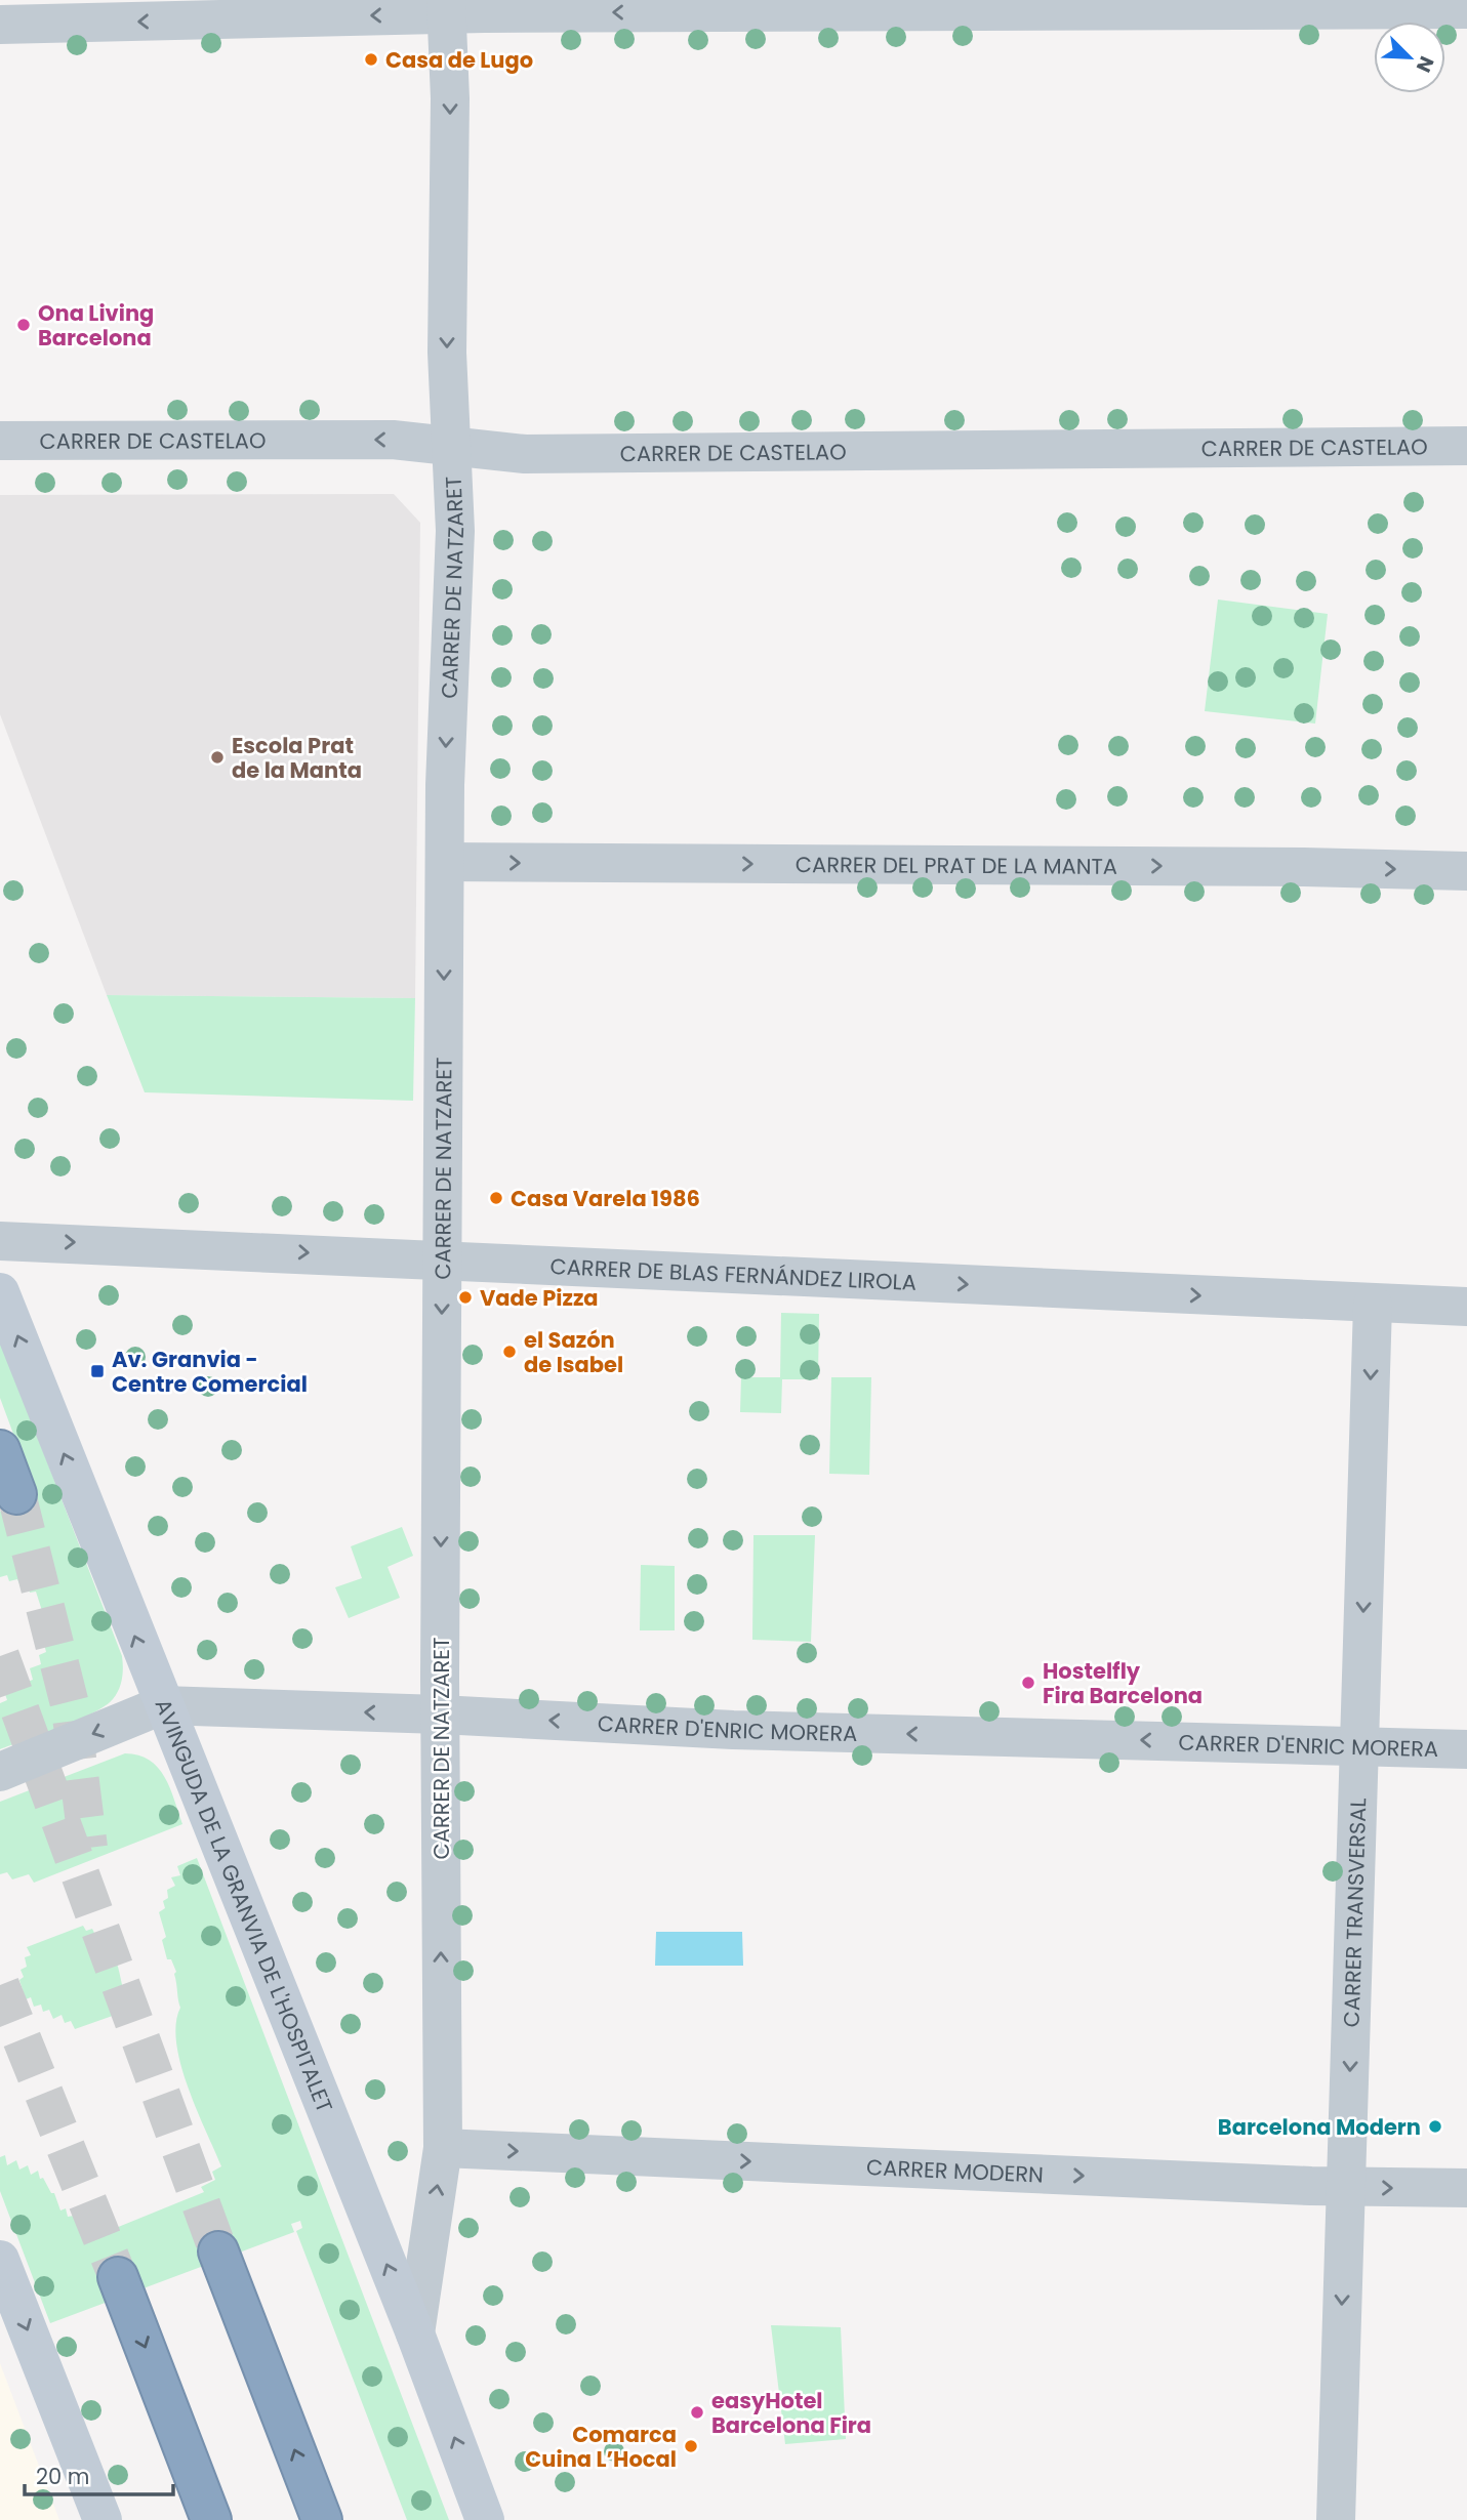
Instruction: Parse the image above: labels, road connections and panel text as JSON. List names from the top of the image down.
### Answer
{
  "streets": {
    "main road": ["AVINGUDA DE LA GRANVIA DE L'HOSPITALET"],
    "street": [
      "CARRER DE CASTELAO",
      "CARRER DE NATZARET",
      "CARRER DEL PRAT DE LA MANTA",
      "CARRER DE BLAS FERNÁNDEZ LIROLA",
      "CARRER D'ENRIC MORERA",
      "CARRER TRANSVERSAL",
      "CARRER MODERN"
    ]
  },
  "crossings": [
    ["CARRER DE CASTELAO", "CARRER DE NATZARET"],
    ["CARRER DE NATZARET", "CARRER DEL PRAT DE LA MANTA"],
    ["CARRER DE NATZARET", "CARRER DE BLAS FERNÁNDEZ LIROLA"],
    ["CARRER DE NATZARET", "CARRER D'ENRIC MORERA"],
    ["CARRER DE NATZARET", "AVINGUDA DE LA GRANVIA DE L'HOSPITALET"],
    ["CARRER DE NATZARET", "CARRER MODERN"],
    ["CARRER DE BLAS FERNÁNDEZ LIROLA", "CARRER TRANSVERSAL"],
    ["CARRER D'ENRIC MORERA", "AVINGUDA DE LA GRANVIA DE L'HOSPITALET"],
    ["CARRER D'ENRIC MORERA", "CARRER TRANSVERSAL"],
    ["CARRER TRANSVERSAL", "CARRER MODERN"]
  ],
  "one_way": [
    "CARRER DEL PRAT DE LA MANTA",
    "CARRER DE BLAS FERNÁNDEZ LIROLA",
    "CARRER D'ENRIC MORERA",
    "AVINGUDA DE LA GRANVIA DE L'HOSPITALET",
    "CARRER TRANSVERSAL",
    "CARRER MODERN"
  ],
  "places": {
    "other": [
      "Casa de Lugo",
      "Ona Living Barcelona",
      "Escola Prat de la Manta",
      "Casa Varela 1986",
      "Vade Pizza",
      "el Sazón de Isabel",
      "Hostelfly Fira Barcelona",
      "Barcelona Modern",
      "easyHotel Barcelona Fira",
      "Comarca Cuina L’Hocal"
    ],
    "transit": ["Av. Granvia - Centre Comercial"]
  },
  "scale_bar": "20 m",
  "north": "bottom right"
}
